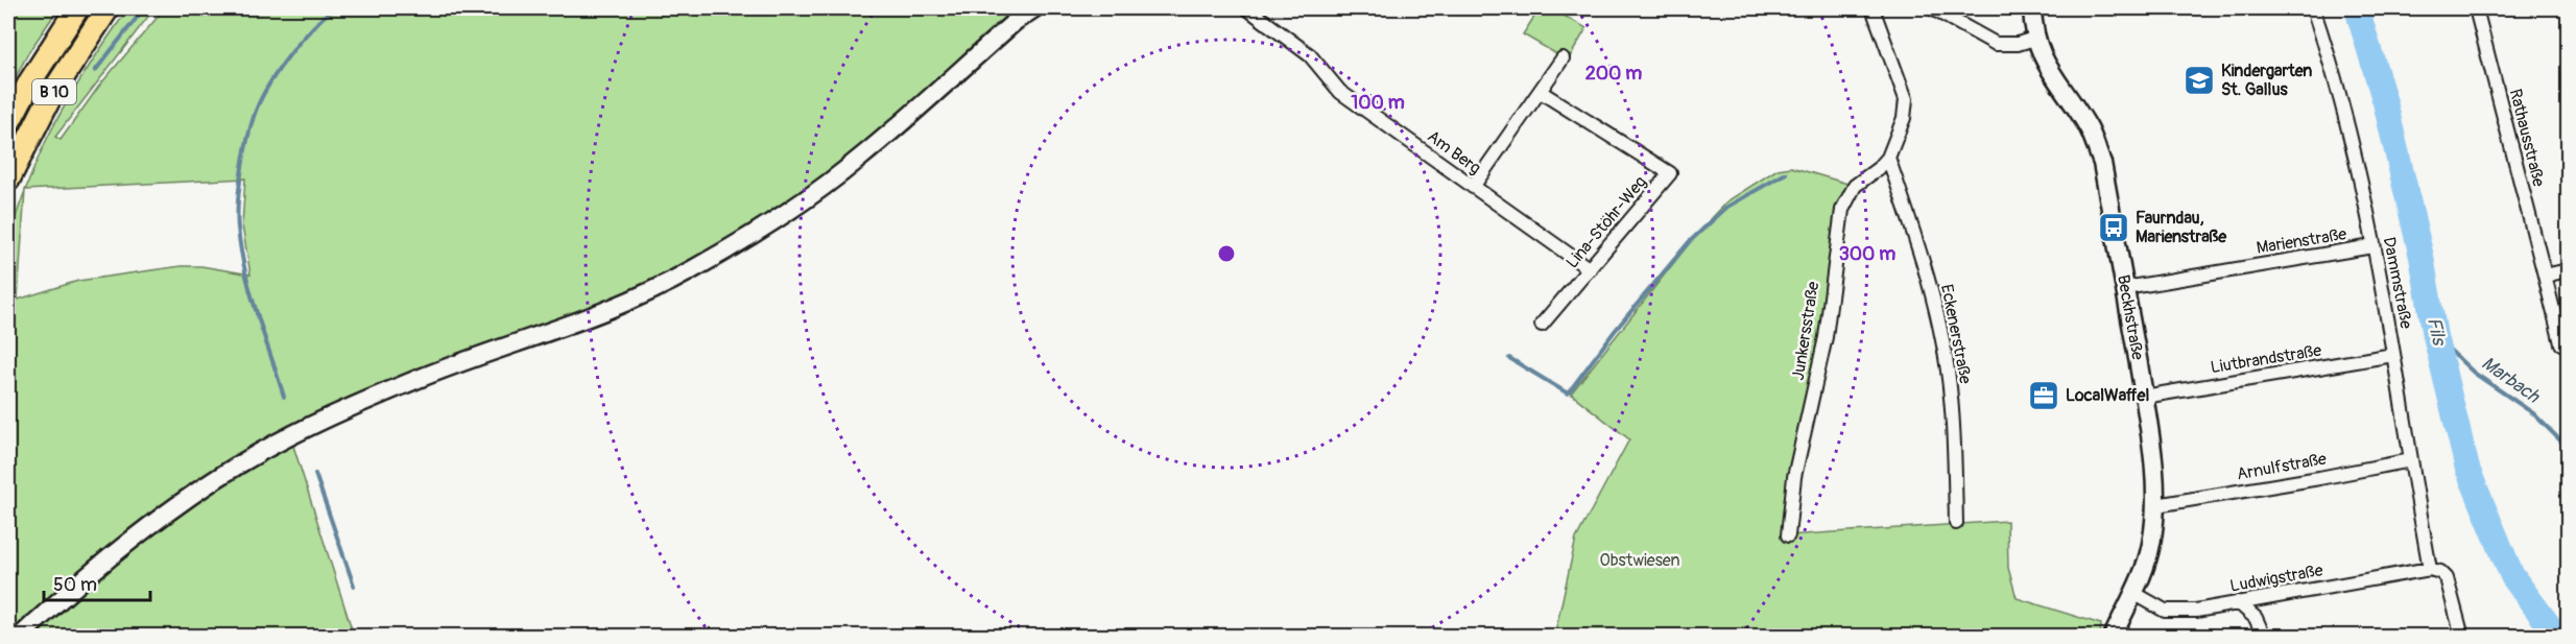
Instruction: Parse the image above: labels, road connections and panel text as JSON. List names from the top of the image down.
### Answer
{
  "streets": {
    "highway": ["B 10"],
    "street": [
      "Rathausstraße",
      "Am Berg",
      "Lina-Stöhr-Weg",
      "Marienstraße",
      "Dammstraße",
      "Beckhstraße",
      "Junkersstraße",
      "Eckenerstraße",
      "Liutbrandstraße",
      "Arnulfstraße",
      "Ludwigstraße"
    ]
  },
  "crossings": [
    ["Am Berg", "Lina-Stöhr-Weg"],
    ["Marienstraße", "Dammstraße"],
    ["Marienstraße", "Beckhstraße"],
    ["Dammstraße", "Liutbrandstraße"],
    ["Dammstraße", "Arnulfstraße"],
    ["Dammstraße", "Ludwigstraße"],
    ["Beckhstraße", "Liutbrandstraße"],
    ["Beckhstraße", "Arnulfstraße"],
    ["Beckhstraße", "Ludwigstraße"],
    ["Junkersstraße", "Eckenerstraße"]
  ],
  "water": ["Fils", "Marbach"],
  "parks": ["Obstwiesen"],
  "places": {
    "school or university": ["Kindergarten St. Gallus"],
    "bus stop": ["Faurndau, Marienstraße"],
    "office": ["LocalWaffel"]
  },
  "scale_bar": "50 m",
  "rings": ["200 m", "100 m", "300 m"]
}
